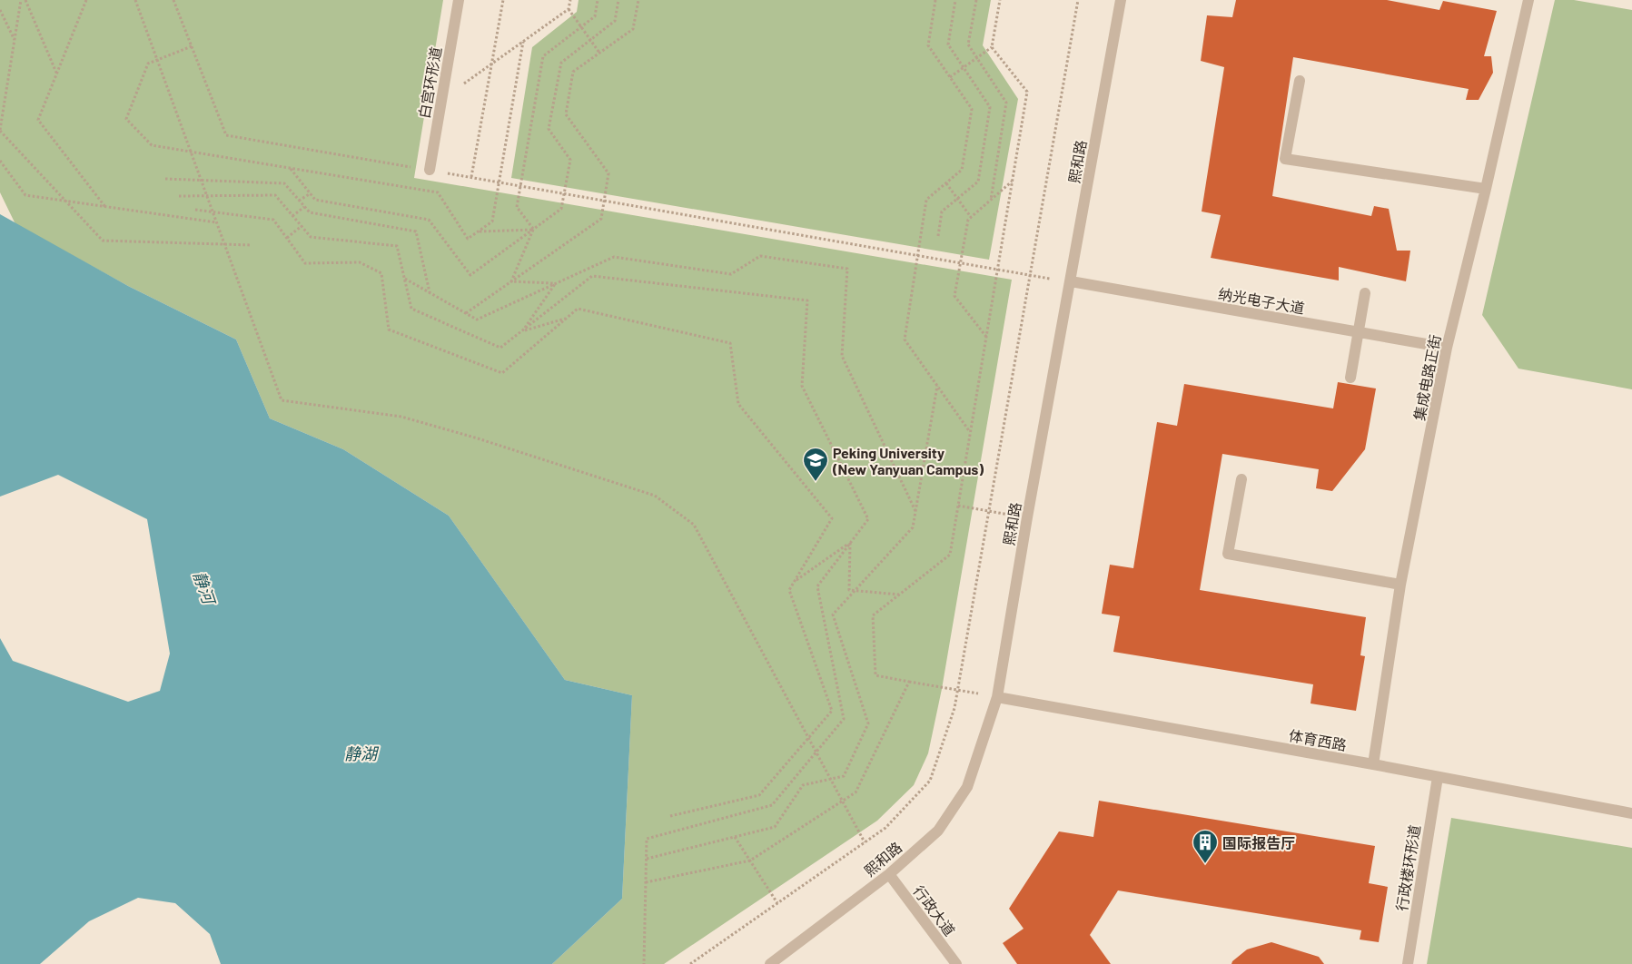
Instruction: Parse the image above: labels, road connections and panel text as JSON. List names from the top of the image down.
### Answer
{
  "streets": {
    "street": [
      "白宫环形道",
      "熙和路",
      "纳光电子大道",
      "集成电路正街",
      "体育西路",
      "行政楼环形道",
      "行政大道"
    ]
  },
  "crossings": [
    ["熙和路", "纳光电子大道"],
    ["熙和路", "体育西路"],
    ["熙和路", "行政大道"],
    ["纳光电子大道", "集成电路正街"],
    ["集成电路正街", "体育西路"],
    ["体育西路", "行政楼环形道"]
  ],
  "water": ["静河", "静湖"],
  "places": {
    "school or university": ["Peking University (New Yanyuan Campus)"],
    "building": ["国际报告厅"]
  }
}
